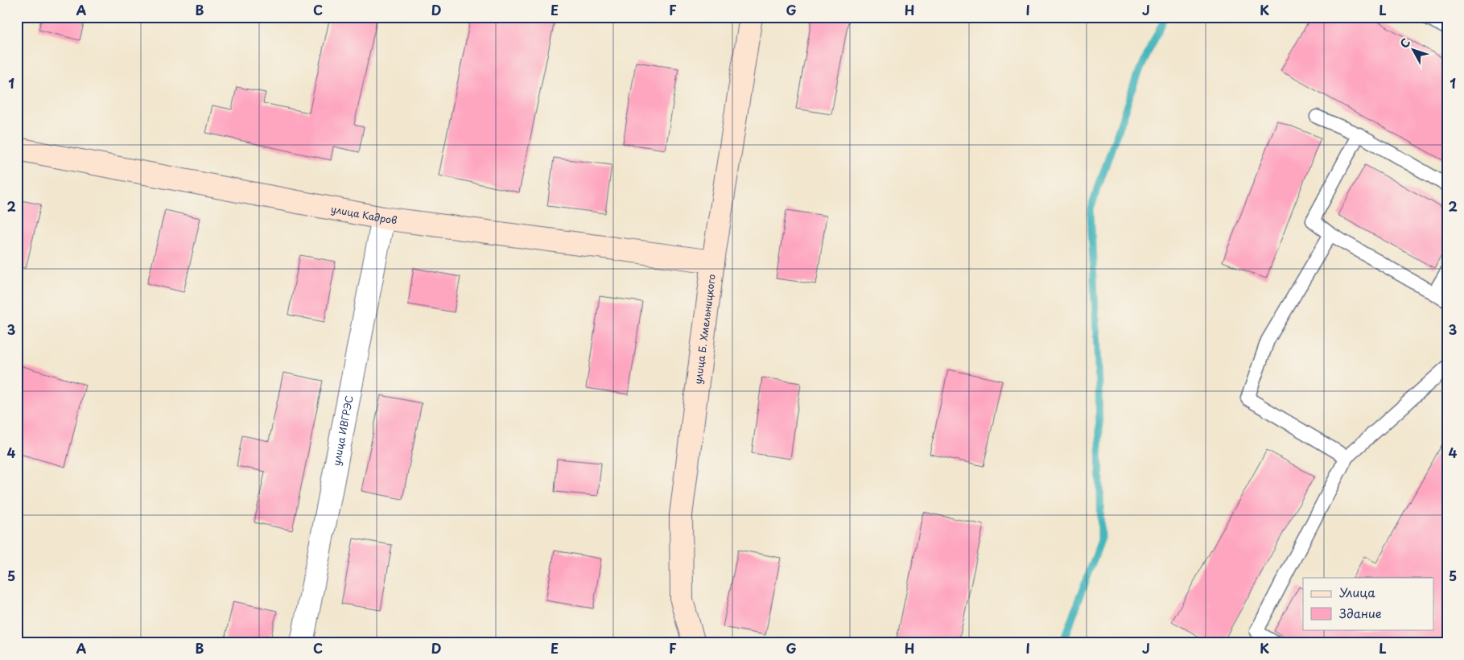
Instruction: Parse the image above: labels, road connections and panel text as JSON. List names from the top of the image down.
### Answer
{
  "streets": {
    "street": ["улица Кадров", "улица Б. Хмельницкого", "улица ИВГРЭС"]
  },
  "crossings": [
    ["улица Кадров", "улица Б. Хмельницкого"],
    ["улица Кадров", "улица ИВГРЭС"]
  ],
  "legend": ["Улица", "Здание"],
  "north": "top left",
  "grid": {
    "columns": [
      "A",
      "B",
      "C",
      "D",
      "E",
      "F",
      "G",
      "H",
      "I",
      "J",
      "K",
      "L"
    ],
    "rows": [
      "1",
      "2",
      "3",
      "4",
      "5"
    ]
  }
}
